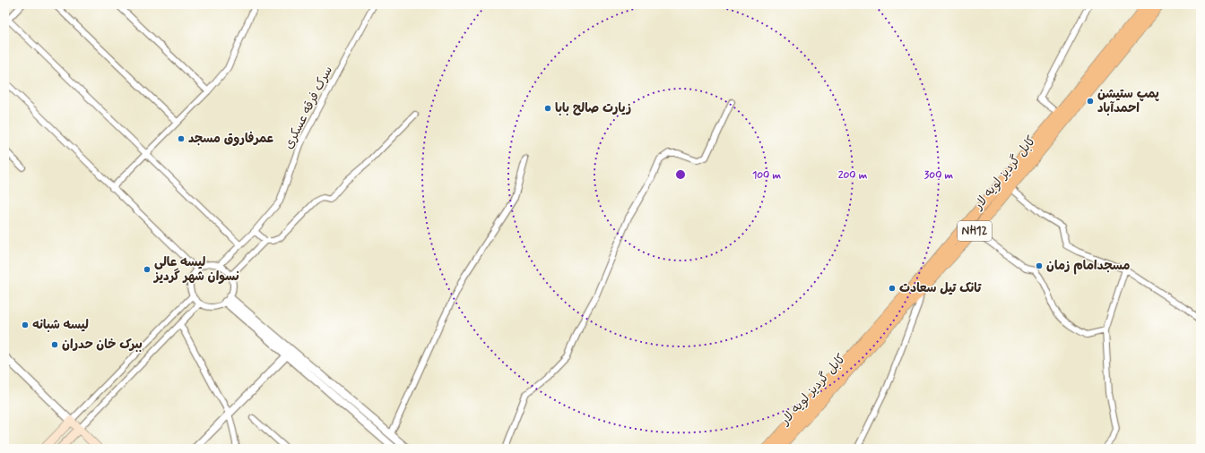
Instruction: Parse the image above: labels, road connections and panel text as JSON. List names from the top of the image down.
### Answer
{
  "streets": {
    "highway": ["کابل گردیز لویه لار", "NH12"],
    "street": ["سرک فرقه عسکری"]
  },
  "places": [
    "پمپ ستیشن احمدآباد",
    "زیارت صالح بابا",
    "عمرفاروق مسجد",
    "مسجدامام زمان",
    "لیسه عالی نسوان شهر گردیز",
    "تانک تیل سعادت",
    "لیسه شبانه",
    "ببرک خان حدران"
  ],
  "rings": ["100 m", "200 m", "300 m"]
}
